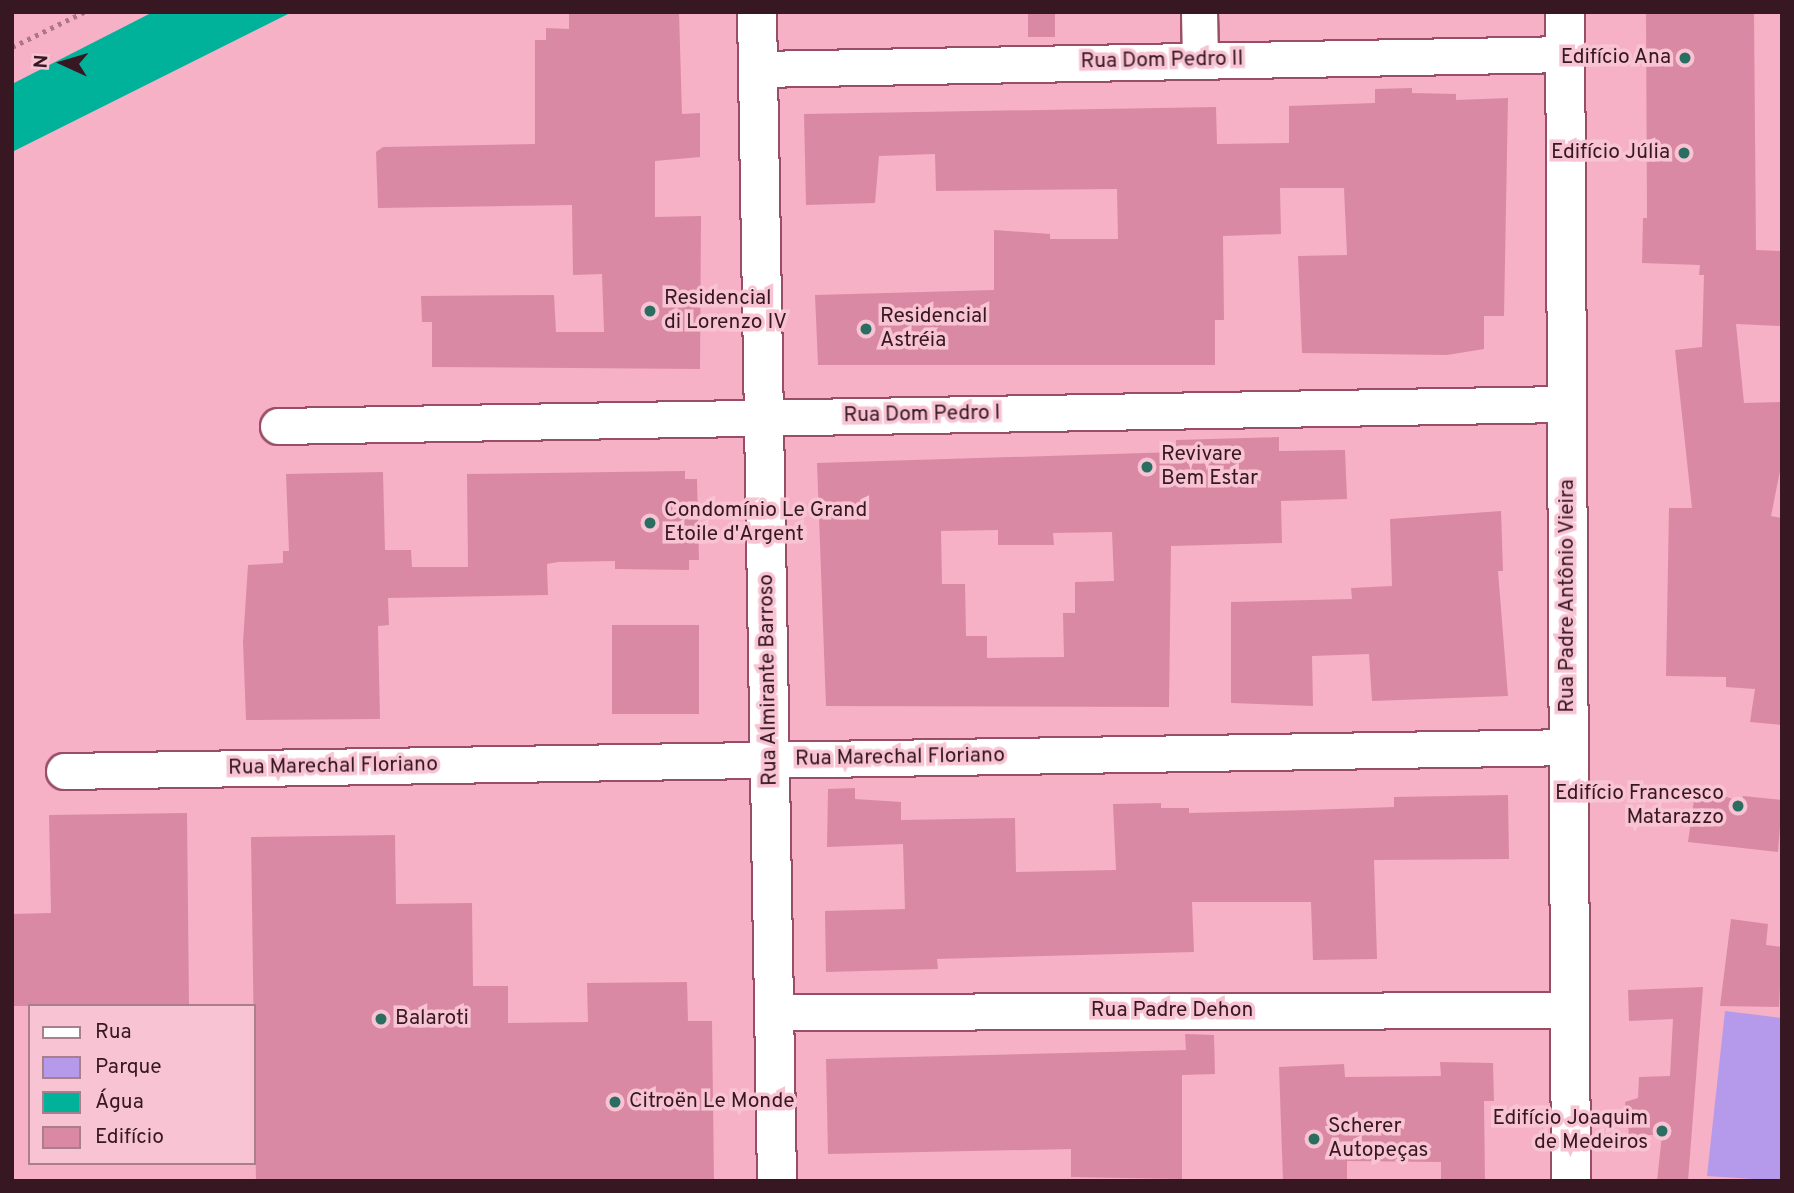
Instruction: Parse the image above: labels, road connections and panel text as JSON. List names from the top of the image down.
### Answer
{
  "streets": {
    "street": [
      "Rua Dom Pedro II",
      "Rua Dom Pedro I",
      "Rua Padre Antônio Vieira",
      "Rua Almirante Barroso",
      "Rua Marechal Floriano",
      "Rua Padre Dehon"
    ]
  },
  "crossings": [
    ["Rua Dom Pedro II", "Rua Padre Antônio Vieira"],
    ["Rua Dom Pedro II", "Rua Almirante Barroso"],
    ["Rua Dom Pedro I", "Rua Padre Antônio Vieira"],
    ["Rua Dom Pedro I", "Rua Almirante Barroso"],
    ["Rua Padre Antônio Vieira", "Rua Marechal Floriano"],
    ["Rua Padre Antônio Vieira", "Rua Padre Dehon"],
    ["Rua Almirante Barroso", "Rua Marechal Floriano"],
    ["Rua Almirante Barroso", "Rua Padre Dehon"]
  ],
  "places": [
    "Edifício Ana",
    "Edifício Júlia",
    "Residencial di Lorenzo IV",
    "Residencial Astréia",
    "Revivare Bem Estar",
    "Condomínio Le Grand Etoile d'Argent",
    "Edifício Francesco Matarazzo",
    "Balaroti",
    "Citroën Le Monde",
    "Edifício Joaquim de Medeiros",
    "Scherer Autopeças"
  ],
  "legend": [
    "Rua",
    "Parque",
    "Água",
    "Edifício"
  ],
  "north": "left"
}
